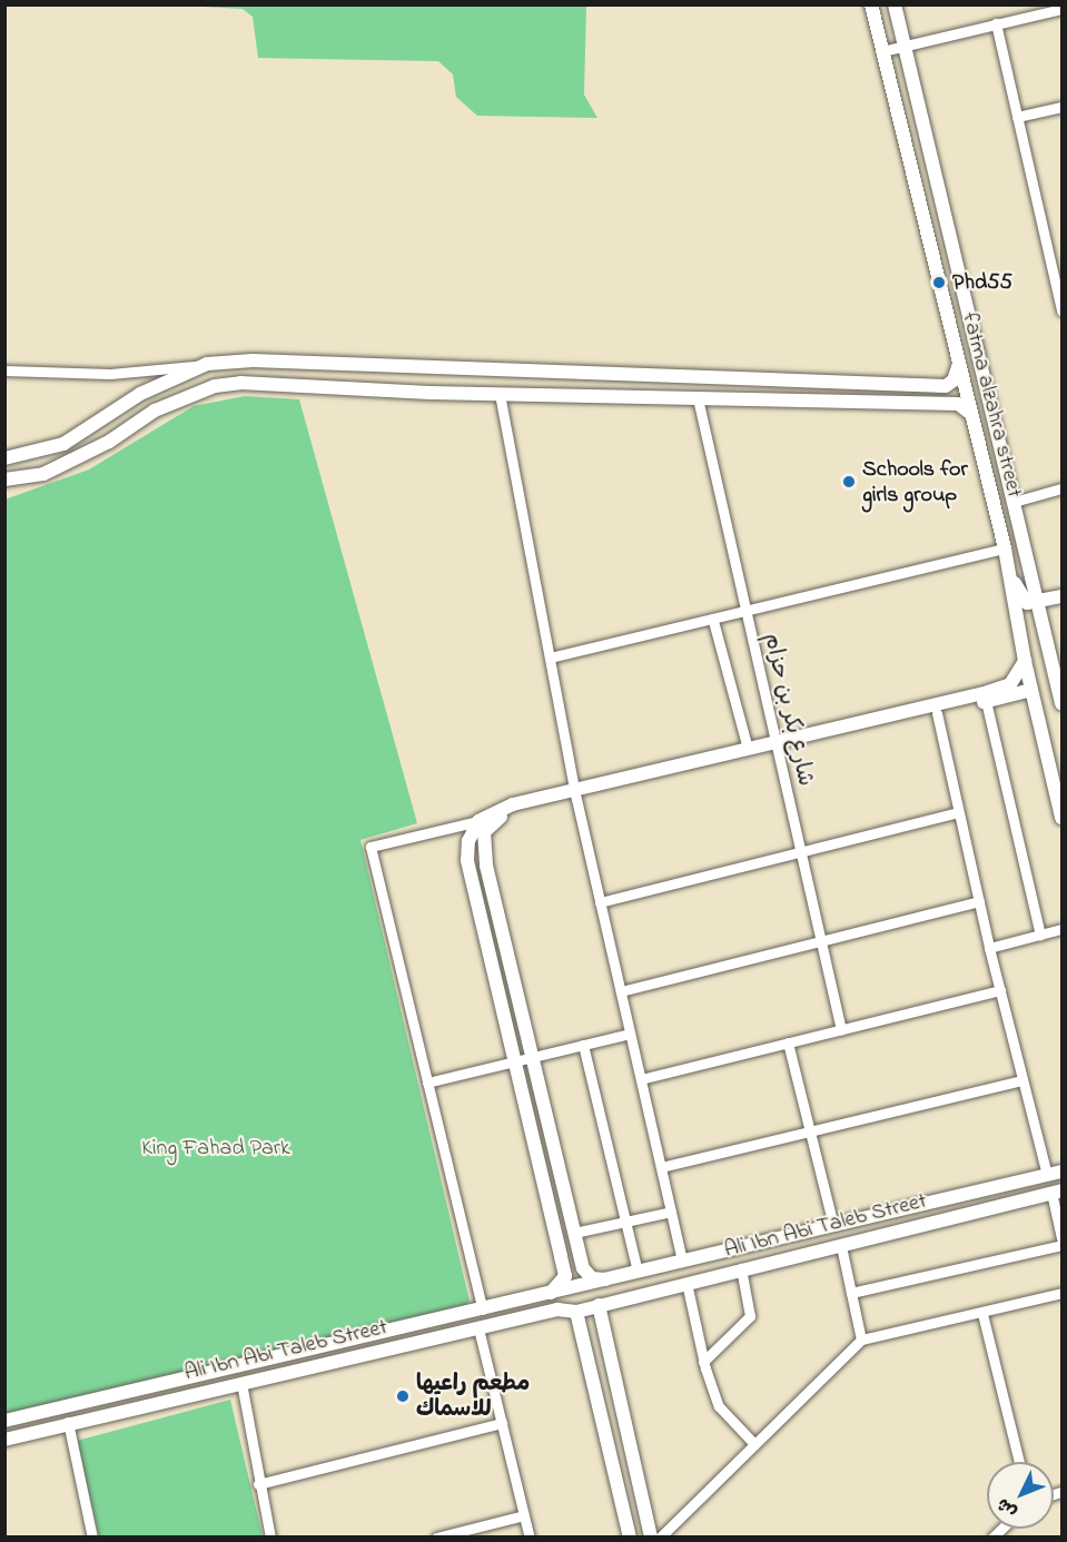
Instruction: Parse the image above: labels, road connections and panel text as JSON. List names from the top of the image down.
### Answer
{
  "streets": {
    "street": ["fatma alzahra street", "شارع بكر بن حزام", "Ali Ibn Abi Taleb Street"]
  },
  "parks": ["King Fahad Park"],
  "places": ["Phd55", "Schools for girls group", "مطعم راعيها للاسماك"],
  "north": "bottom left"
}
